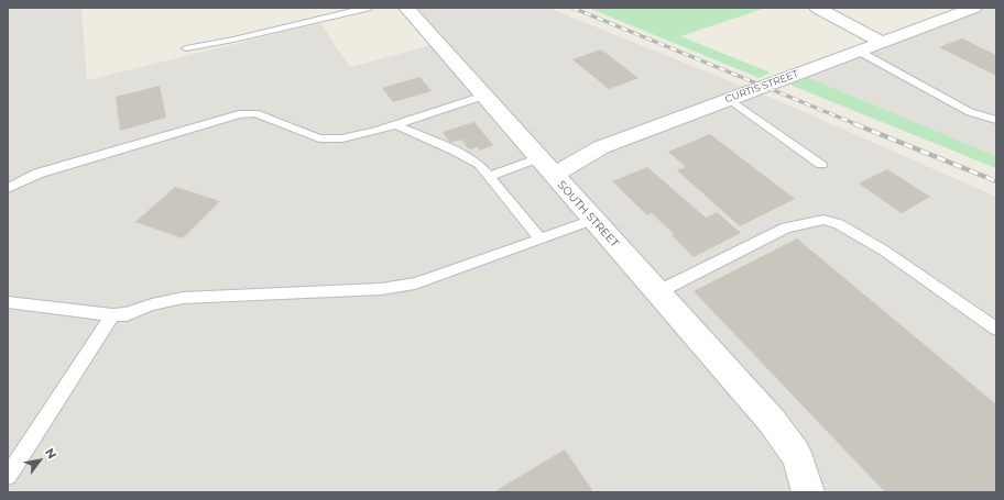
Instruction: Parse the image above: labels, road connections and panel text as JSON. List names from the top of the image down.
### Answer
{
  "streets": {
    "street": ["CURTIS STREET", "SOUTH STREET"]
  },
  "crossings": [
    ["CURTIS STREET", "SOUTH STREET"]
  ],
  "north": "top right"
}
